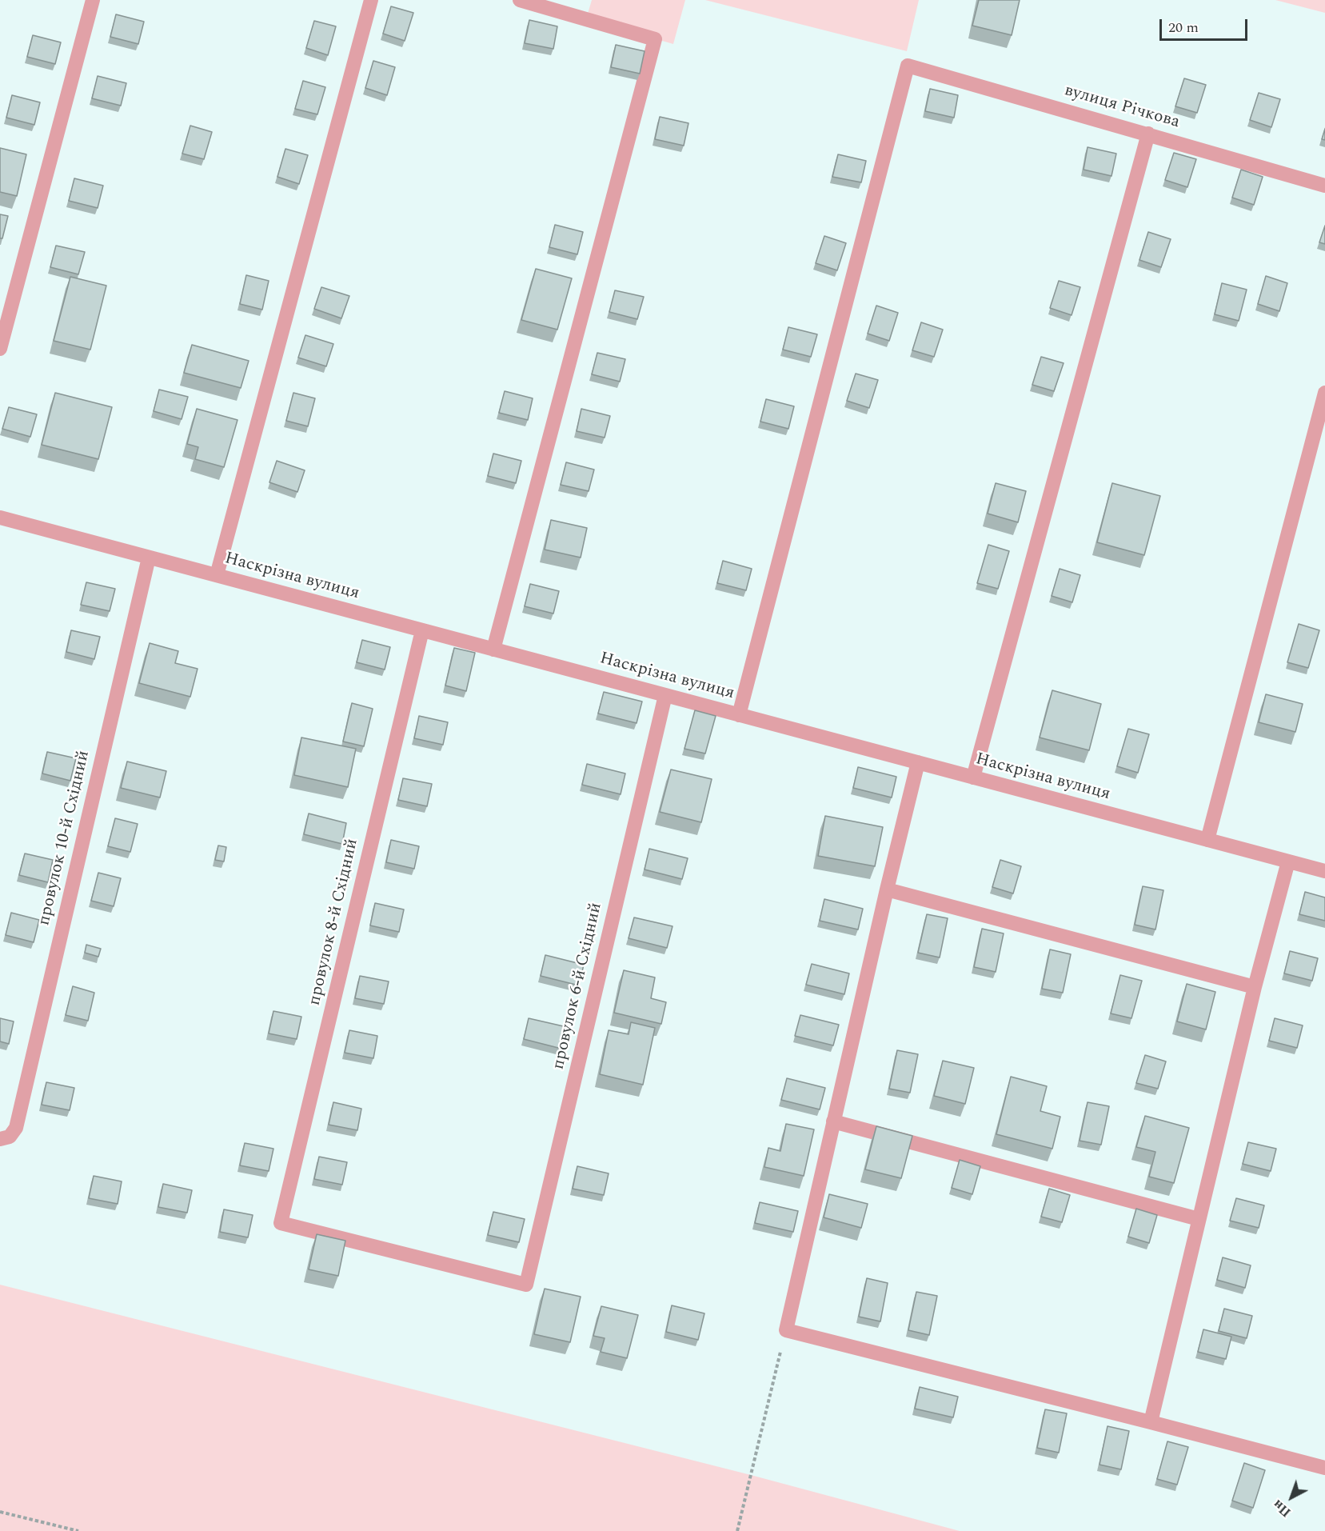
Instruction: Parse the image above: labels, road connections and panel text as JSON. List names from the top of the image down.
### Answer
{
  "streets": {
    "street": [
      "вулиця Річкова",
      "Наскрізна вулиця",
      "провулок 10-й Східний",
      "провулок 8-й Східний",
      "провулок 6-й Східний"
    ]
  },
  "crossings": [
    ["вулиця Річкова", "Наскрізна вулиця"],
    ["Наскрізна вулиця", "провулок 10-й Східний"],
    ["Наскрізна вулиця", "провулок 8-й Східний"],
    ["Наскрізна вулиця", "провулок 6-й Східний"],
    ["провулок 8-й Східний", "провулок 6-й Східний"]
  ],
  "scale_bar": "20 m",
  "north": "bottom left"
}
